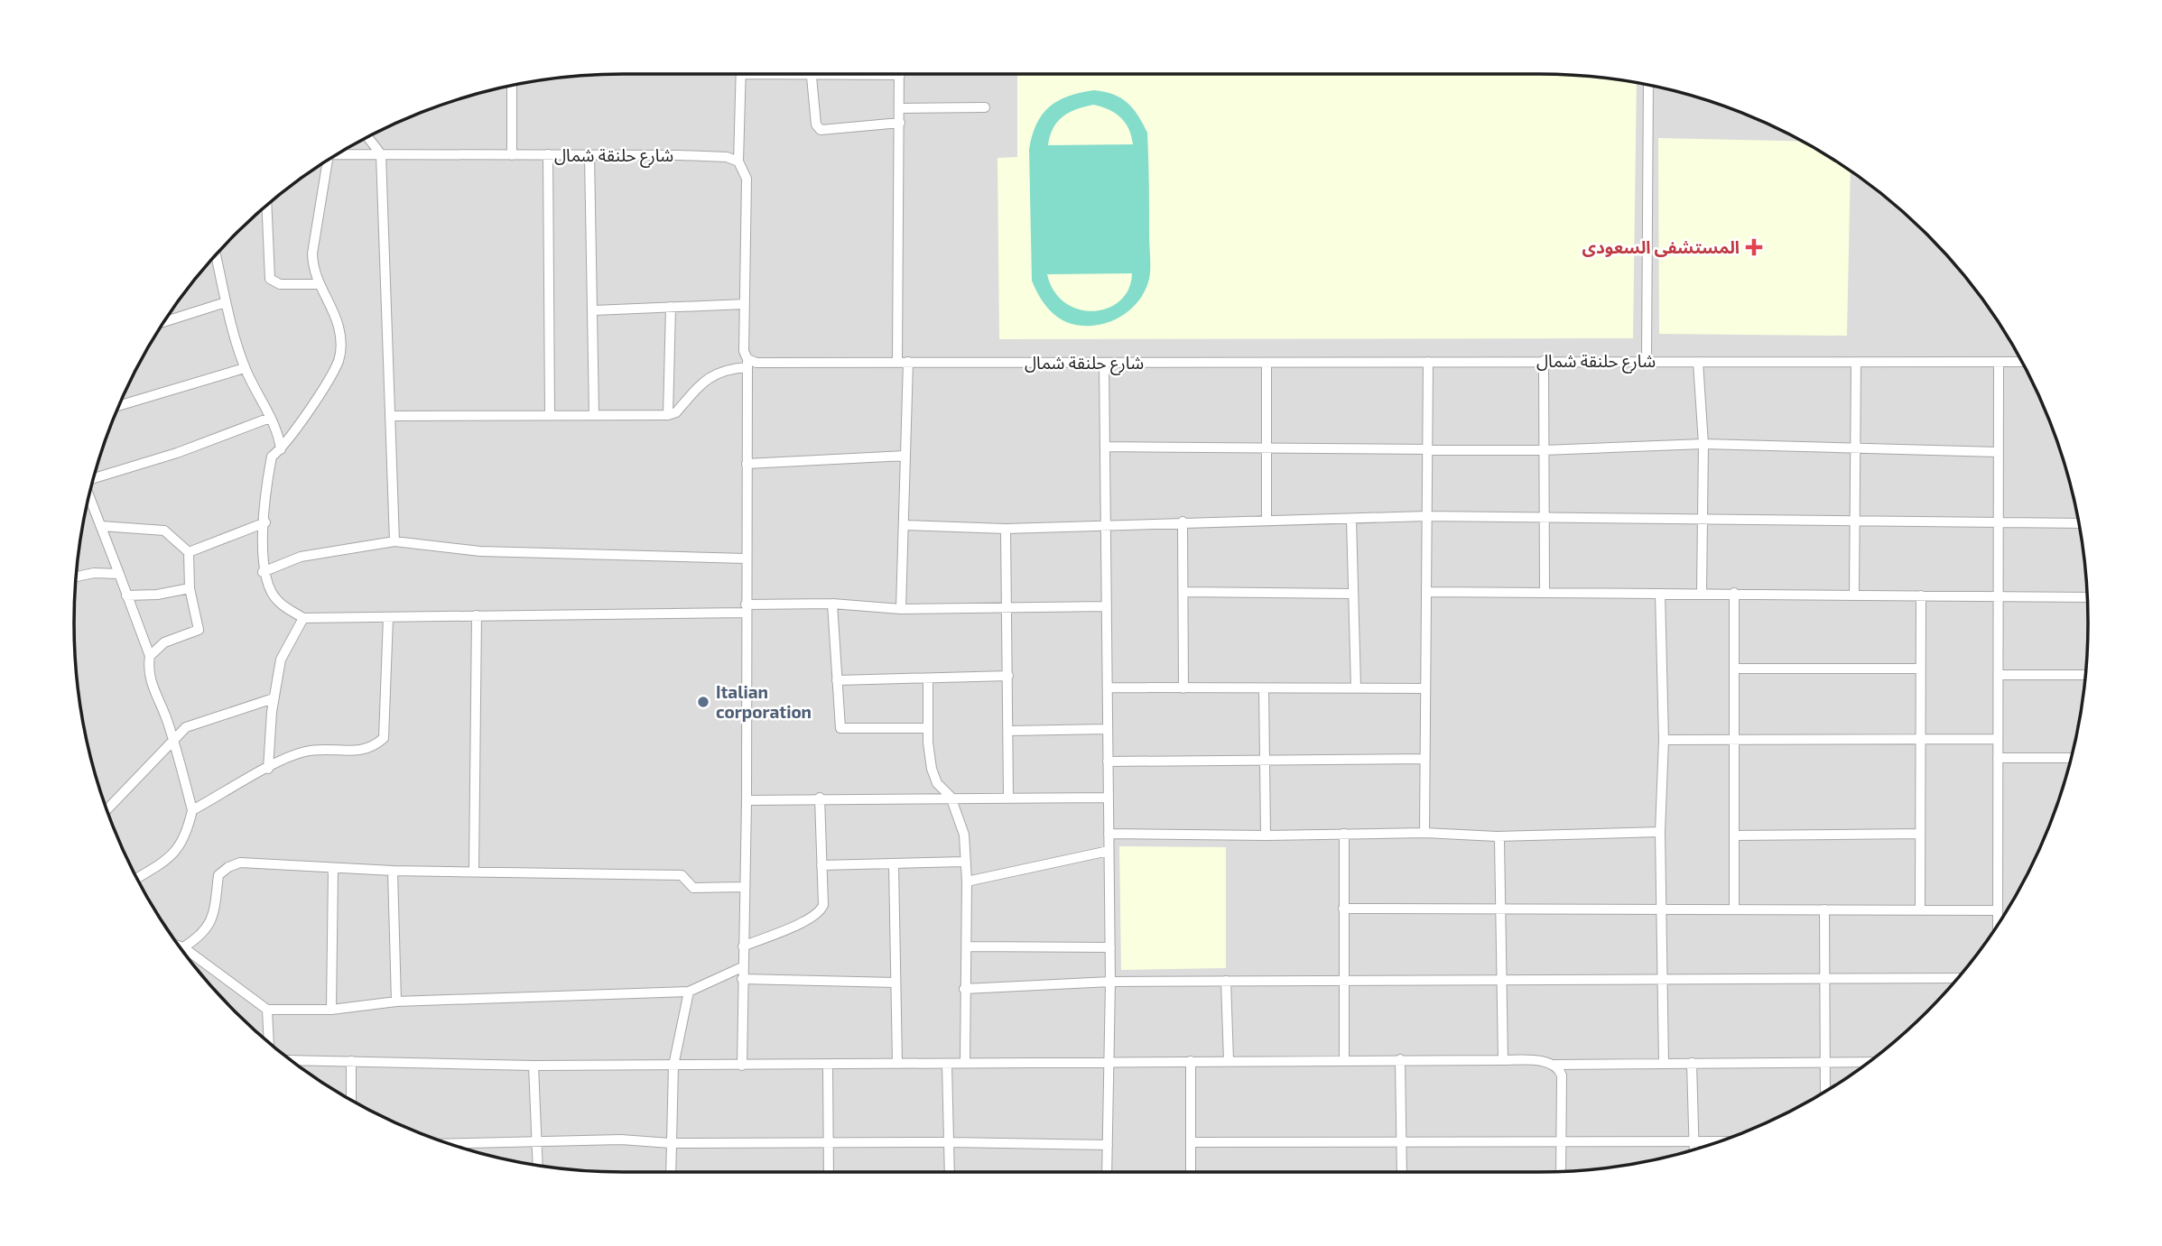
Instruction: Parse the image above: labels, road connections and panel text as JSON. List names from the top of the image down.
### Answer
{
  "streets": {
    "street": ["شارع حلنقة شمال"]
  },
  "places": {
    "health": ["المستشفى السعودى"],
    "other": ["Italian corporation"]
  }
}
